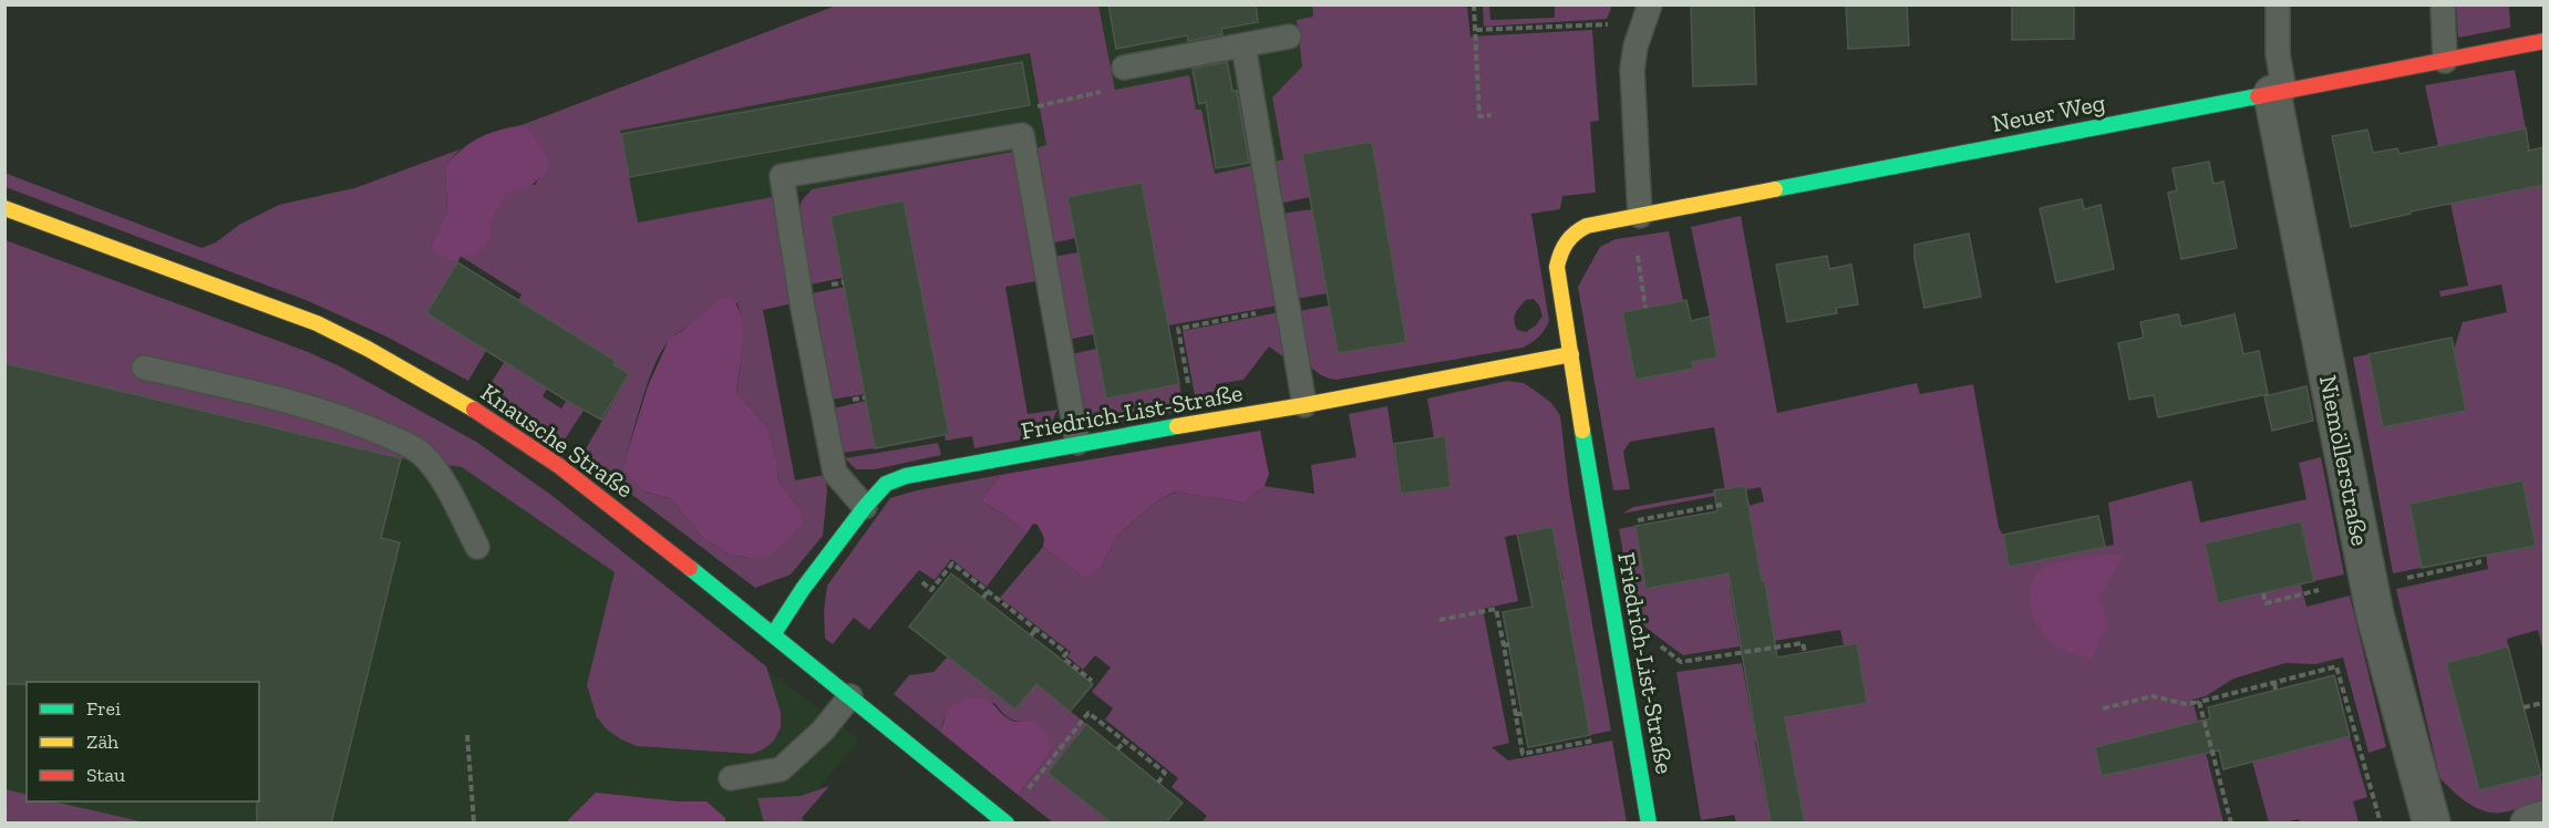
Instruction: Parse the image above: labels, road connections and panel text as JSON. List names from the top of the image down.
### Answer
{
  "streets": {
    "street": [
      "Neuer Weg",
      "Friedrich-List-Straße",
      "Knausche Straße",
      "Niemöllerstraße"
    ]
  },
  "crossings": [
    ["Neuer Weg", "Friedrich-List-Straße"],
    ["Neuer Weg", "Niemöllerstraße"],
    ["Friedrich-List-Straße", "Knausche Straße"]
  ],
  "legend": ["Frei", "Zäh", "Stau"]
}
